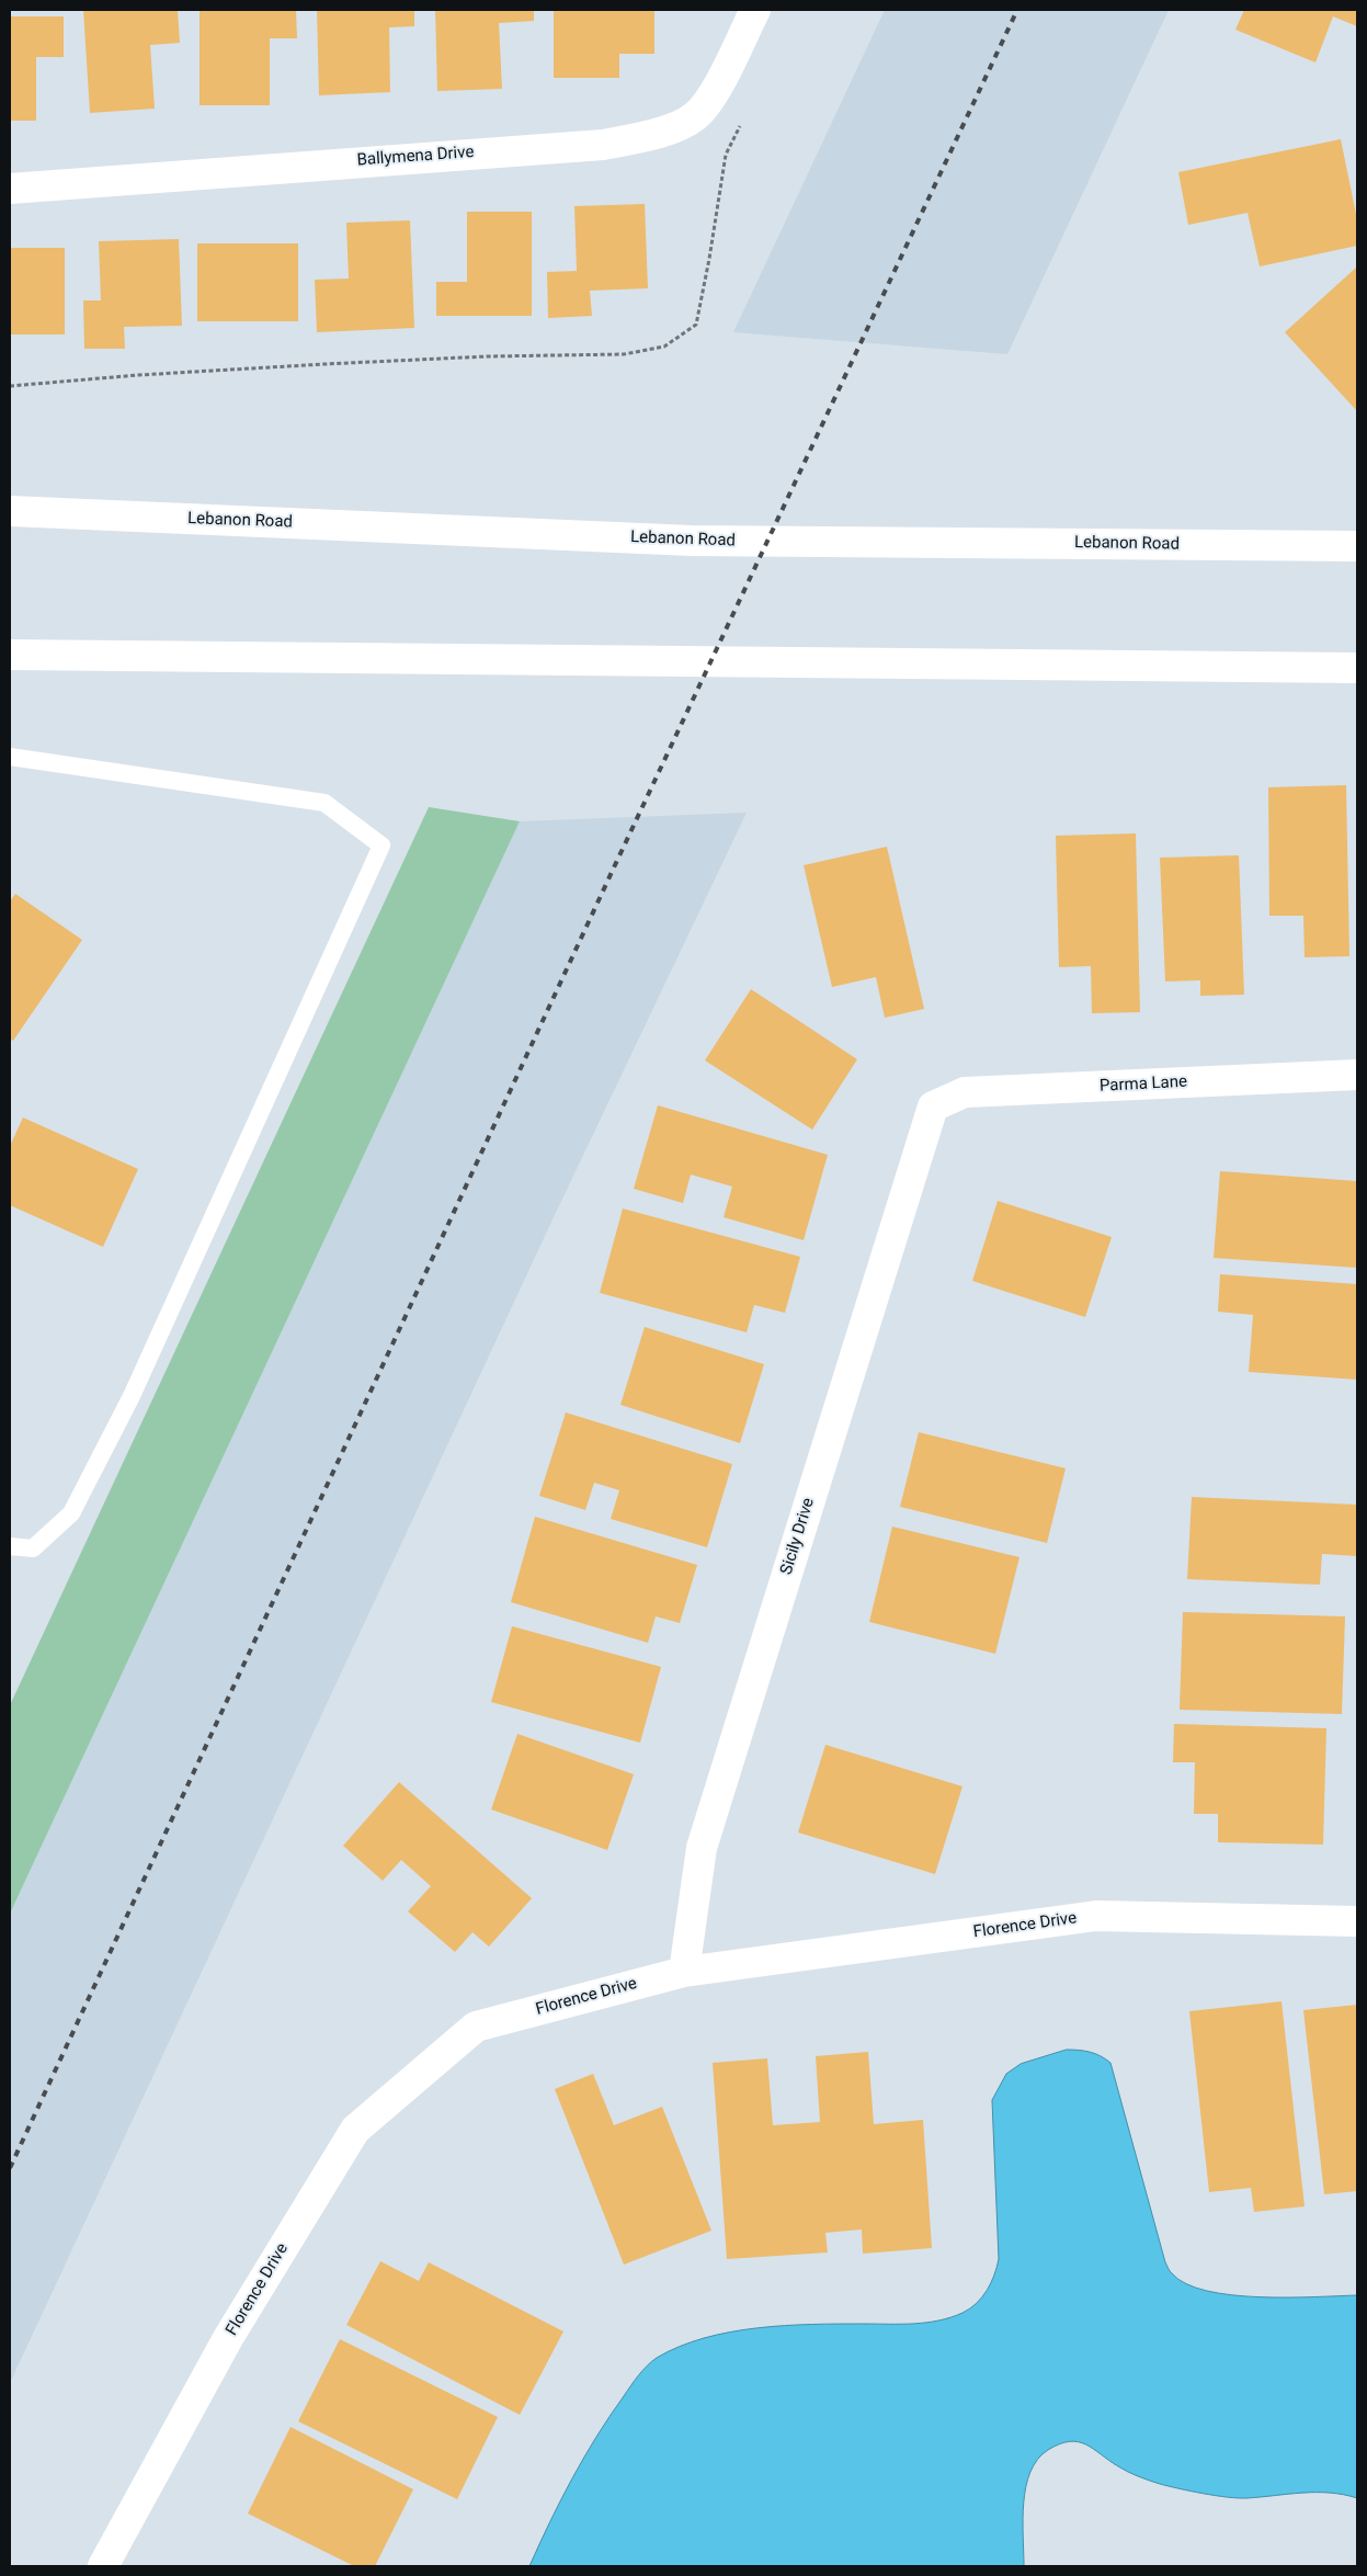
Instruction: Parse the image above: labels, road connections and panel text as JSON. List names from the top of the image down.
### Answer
{
  "streets": {
    "street": [
      "Ballymena Drive",
      "Lebanon Road",
      "Parma Lane",
      "Sicily Drive",
      "Florence Drive"
    ]
  },
  "crossings": [
    ["Parma Lane", "Sicily Drive"],
    ["Sicily Drive", "Florence Drive"]
  ]
}
